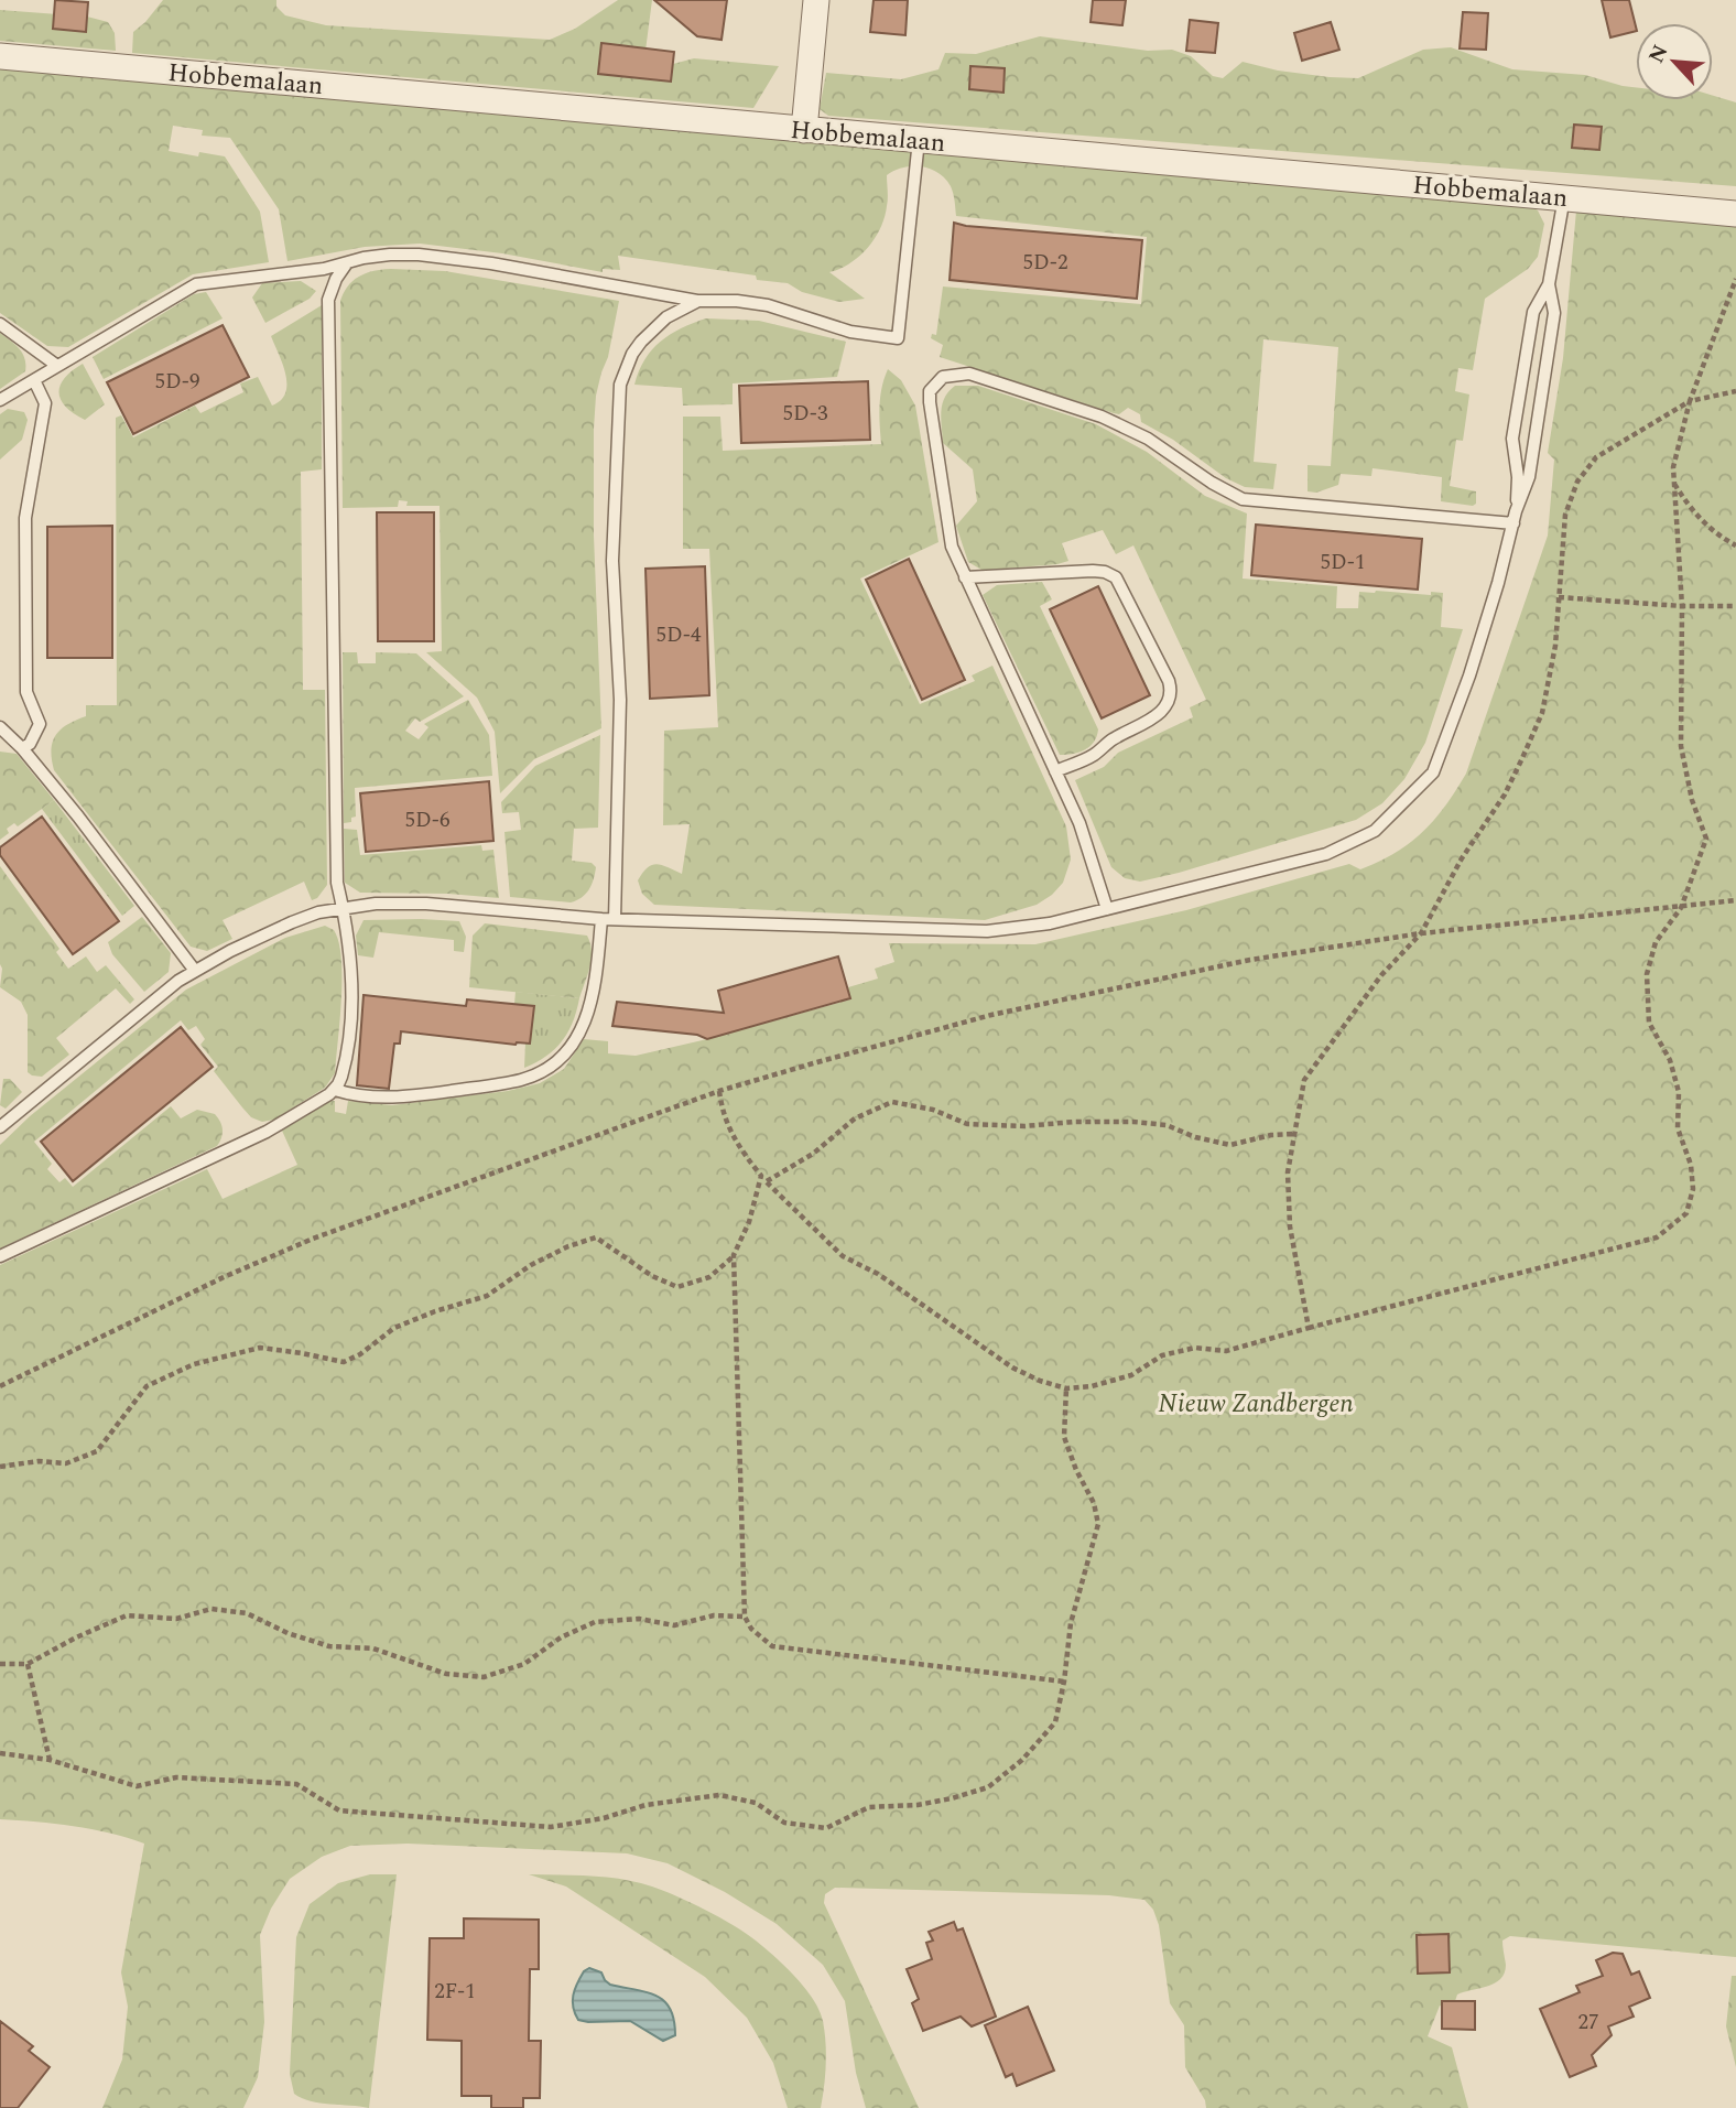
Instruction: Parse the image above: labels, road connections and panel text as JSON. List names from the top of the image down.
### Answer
{
  "streets": {
    "street": ["Hobbemalaan"]
  },
  "parks": ["Nieuw Zandbergen"],
  "house_numbers": [
    "5D-2",
    "5D-9",
    "5D-3",
    "5D-1",
    "5D-4",
    "5D-6",
    "2F-1",
    "27"
  ],
  "north": "top left"
}
